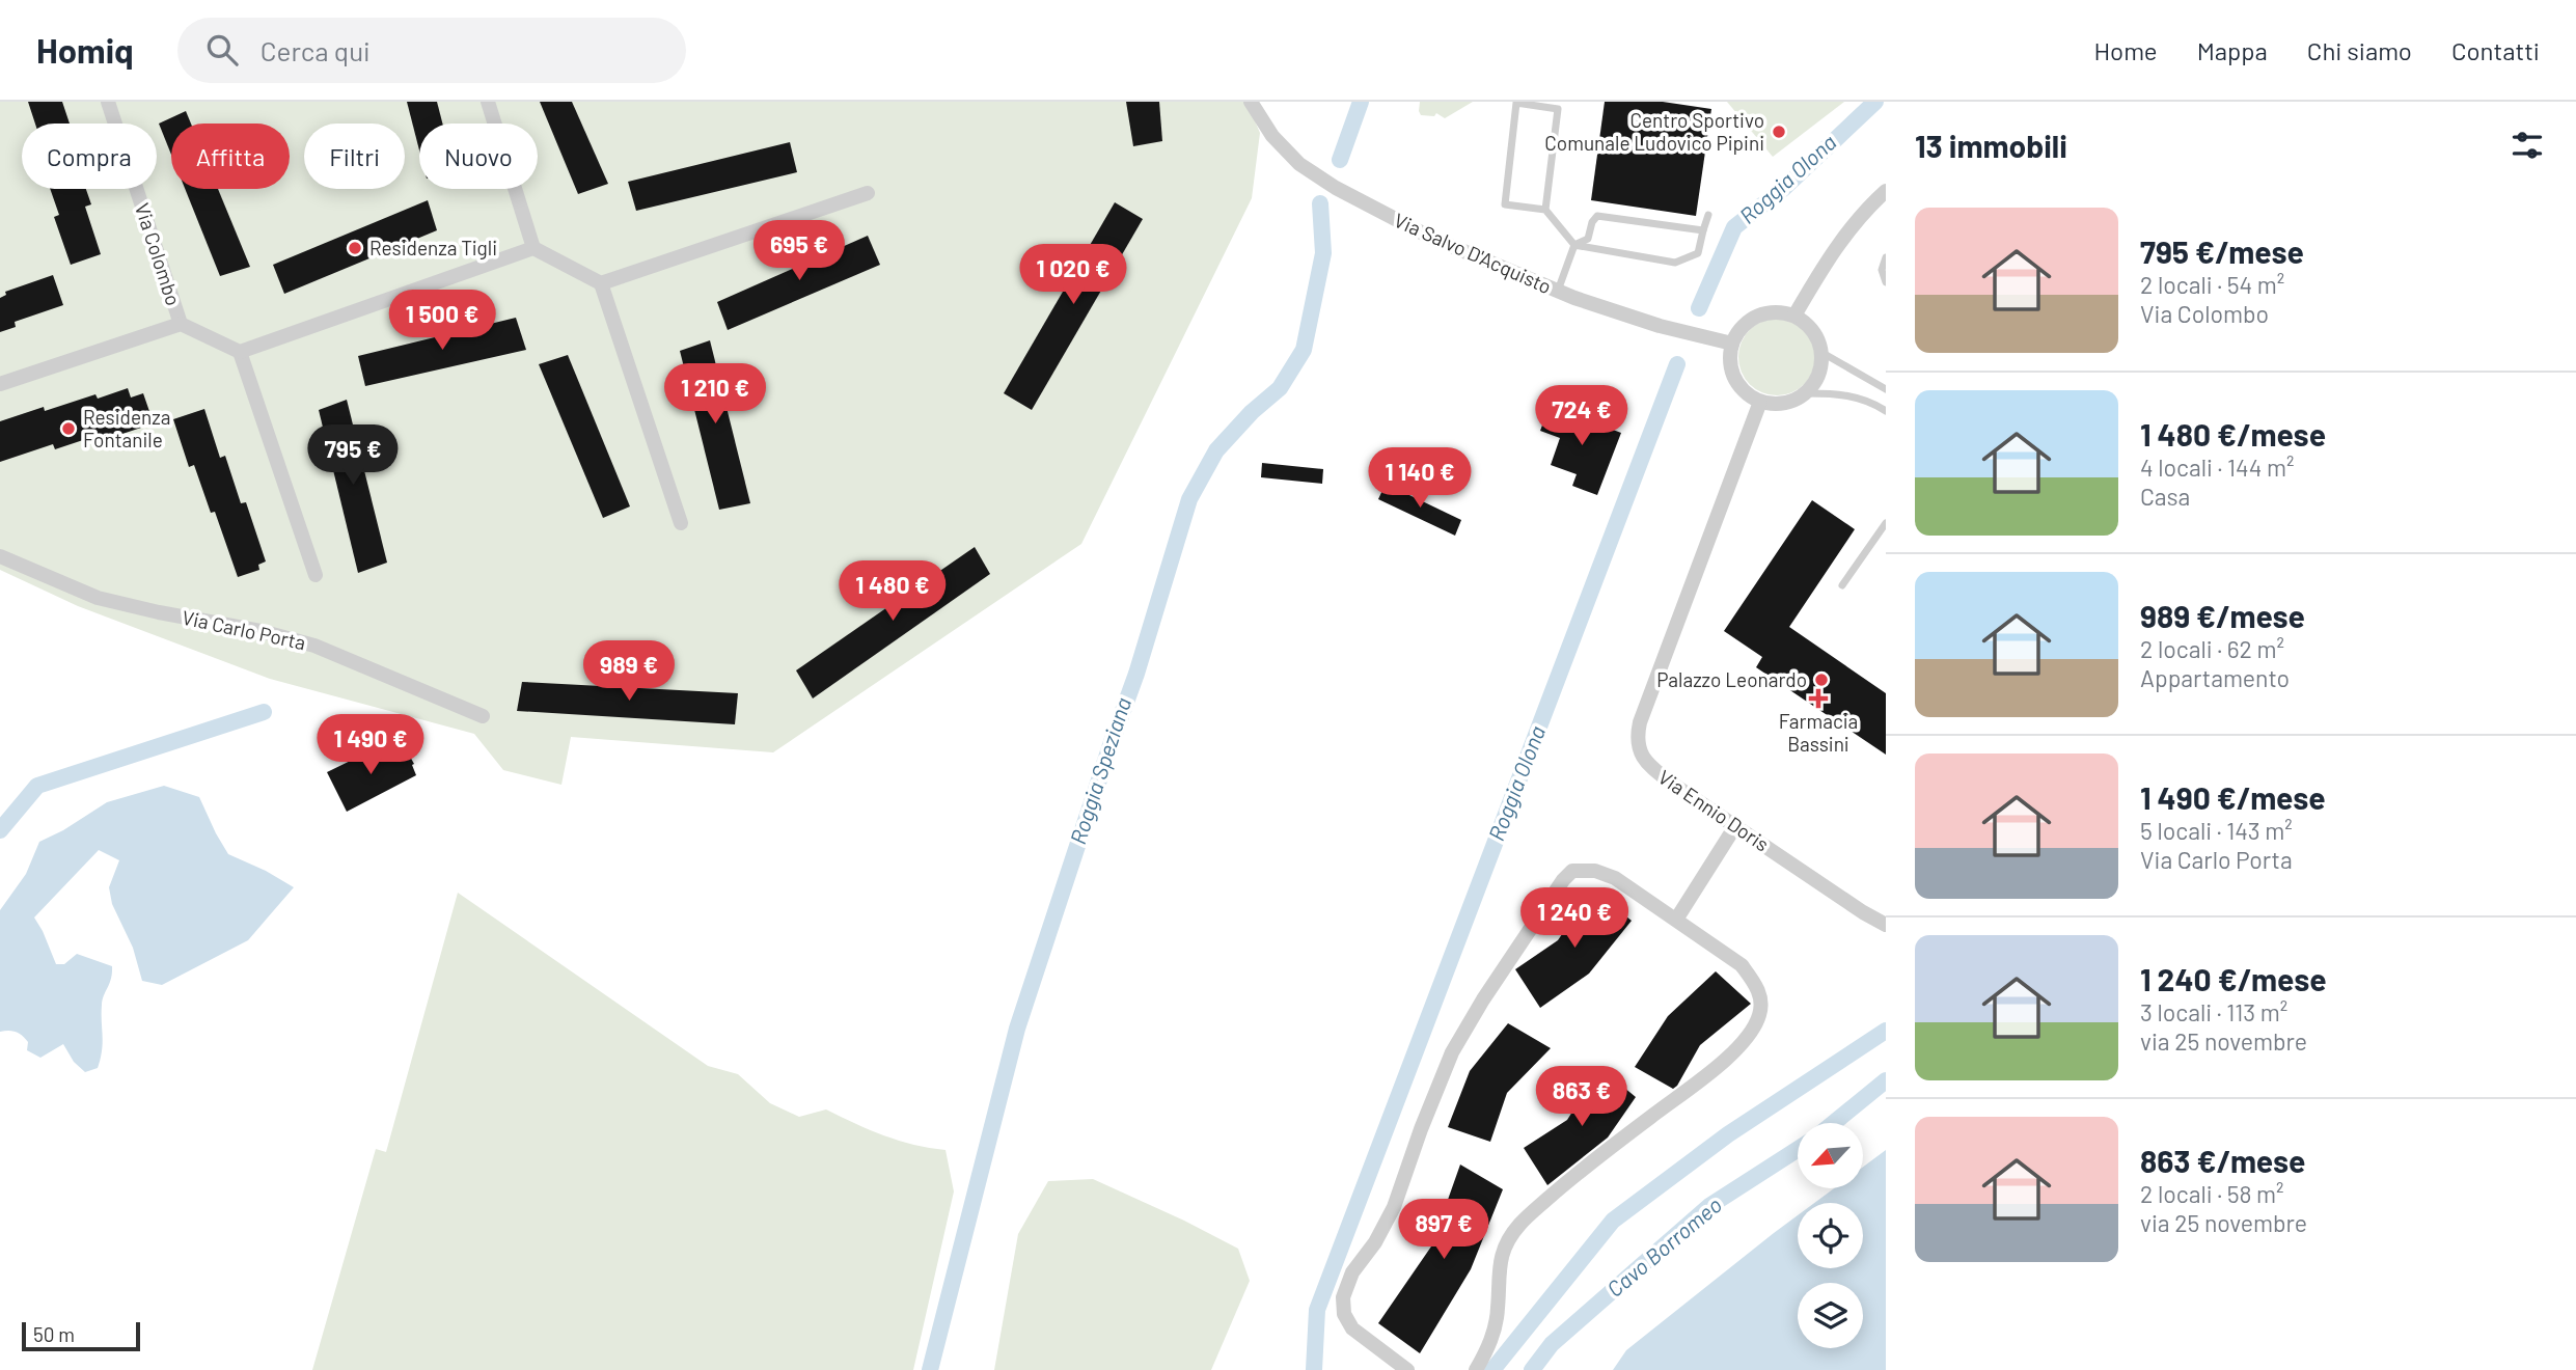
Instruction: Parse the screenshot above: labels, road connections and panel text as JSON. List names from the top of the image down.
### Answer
{
  "streets": {
    "street": [
      "Via Salvo D'Acquisto",
      "Via Colombo",
      "Via Carlo Porta",
      "Via Ennio Doris"
    ]
  },
  "crossings": [
    ["Via Salvo D'Acquisto", "Via Ennio Doris"]
  ],
  "water": ["Roggia Olona", "Roggia Speziana", "Cavo Borromeo"],
  "places": {
    "other": [
      "Centro Sportivo Comunale Ludovico Pipini",
      "Residenza Tigli",
      "Residenza Fontanile",
      "Palazzo Leonardo"
    ],
    "health": ["Farmacia Bassini"]
  },
  "scale_bar": "50 m",
  "north": "bottom left",
  "page": {
    "header": "Homiq",
    "search": "Cerca qui",
    "nav": [
      "Home",
      "Mappa",
      "Chi siamo",
      "Contatti"
    ],
    "heading": "13 immobili",
    "chip": [
      "Compra",
      "Affitta",
      "Filtri",
      "Nuovo"
    ],
    "list": [
      {
        "name": "795 €/mese",
        "note": "2 locali · 54 m² · Via Colombo"
      },
      {
        "name": "1 480 €/mese",
        "note": "4 locali · 144 m² · Casa"
      },
      {
        "name": "989 €/mese",
        "note": "2 locali · 62 m² · Appartamento"
      },
      {
        "name": "1 490 €/mese",
        "note": "5 locali · 143 m² · Via Carlo Porta"
      },
      {
        "name": "1 240 €/mese",
        "note": "3 locali · 113 m² · via 25 novembre"
      },
      {
        "name": "863 €/mese",
        "note": "2 locali · 58 m² · via 25 novembre"
      }
    ],
    "price": [
      "695 €",
      "1 020 €",
      "1 500 €",
      "1 210 €",
      "724 €",
      "795 €",
      "1 140 €",
      "1 480 €",
      "989 €",
      "1 490 €",
      "1 240 €",
      "863 €",
      "897 €"
    ],
    "scale": "50 m"
  }
}
